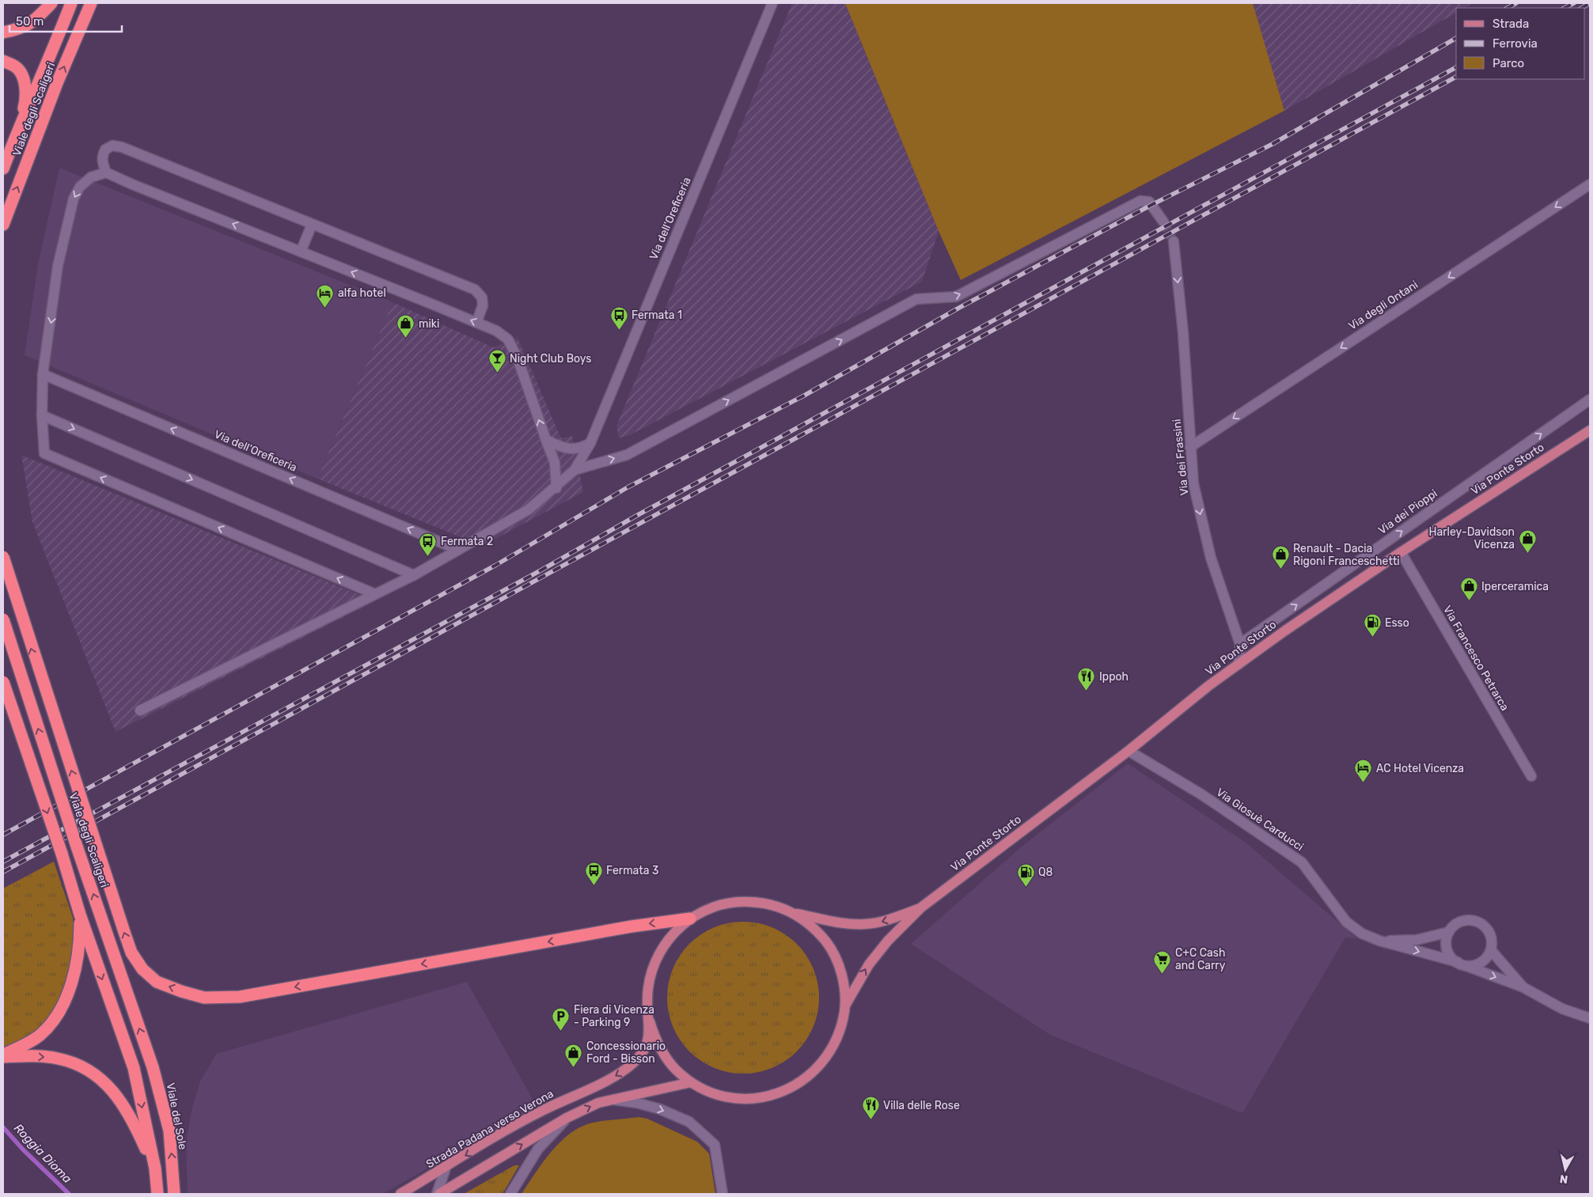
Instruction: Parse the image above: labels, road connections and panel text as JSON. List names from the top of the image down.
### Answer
{
  "streets": {
    "highway": ["Viale degli Scaligeri", "Viale del Sole"],
    "main road": ["Via Ponte Storto", "Strada Padana verso Verona"],
    "street": [
      "Via dell'Oreficeria",
      "Via degli Ontani",
      "Via dei Frassini",
      "Via dei Pioppi",
      "Via Francesco Petrarca",
      "Via Giosuè Carducci"
    ]
  },
  "crossings": [
    ["Viale degli Scaligeri", "Viale del Sole"],
    ["Via degli Ontani", "Via dei Frassini"],
    ["Via dei Frassini", "Via Ponte Storto"],
    ["Via dei Frassini", "Via dei Pioppi"],
    ["Via Ponte Storto", "Via Francesco Petrarca"],
    ["Via Ponte Storto", "Via Giosuè Carducci"],
    ["Via Ponte Storto", "Strada Padana verso Verona"]
  ],
  "one_way": ["Via degli Ontani", "Via dei Frassini", "Via dei Pioppi"],
  "water": ["Roggia Dioma"],
  "places": {
    "hotel": ["alfa hotel", "AC Hotel Vicenza"],
    "bus stop": ["Fermata 1", "Fermata 2", "Fermata 3"],
    "shop": [
      "miki",
      "Harley-Davidson Vicenza",
      "Renault - Dacia Rigoni Franceschetti",
      "Iperceramica",
      "Concessionario Ford - Bisson"
    ],
    "bar": ["Night Club Boys"],
    "fuel station": ["Esso", "Q8"],
    "restaurant": ["Ippoh", "Villa delle Rose"],
    "supermarket": ["C+C Cash and Carry"],
    "parking": ["Fiera di Vicenza - Parking 9"]
  },
  "legend": ["Strada", "Ferrovia", "Parco"],
  "scale_bar": "50 m",
  "north": "bottom"
}
